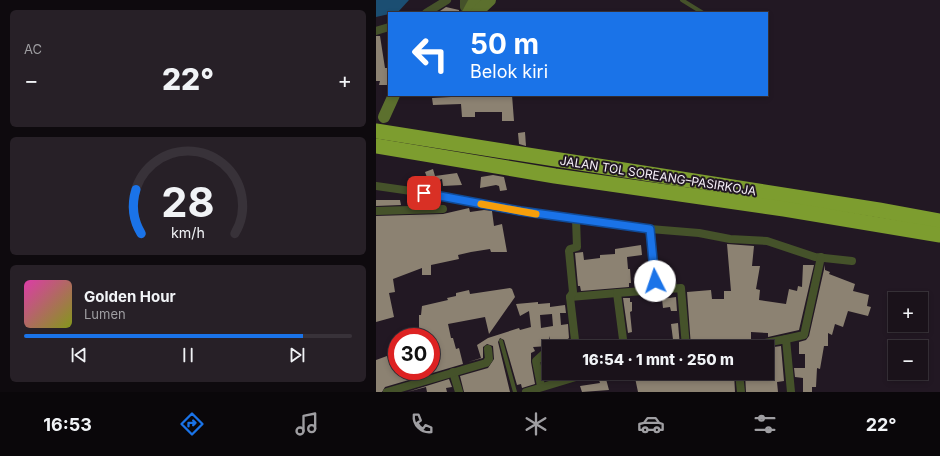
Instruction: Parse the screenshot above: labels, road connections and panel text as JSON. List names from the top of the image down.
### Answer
{
  "streets": {
    "highway": ["JALAN TOL SOREANG–PASIRKOJA"]
  },
  "page": {
    "tile": "AC",
    "turn": ["50 m", "Belok kiri"],
    "heat": ["−", "22°", "+"],
    "song": ["Golden Hour", "Lumen"],
    "map_buttons": ["+", "−"],
    "limit": "30",
    "trip": "16:54 · 1 mnt · 250 m",
    "tabs": ["16:53", "22°"],
    "gauge": ["28", "km/h"]
  }
}
